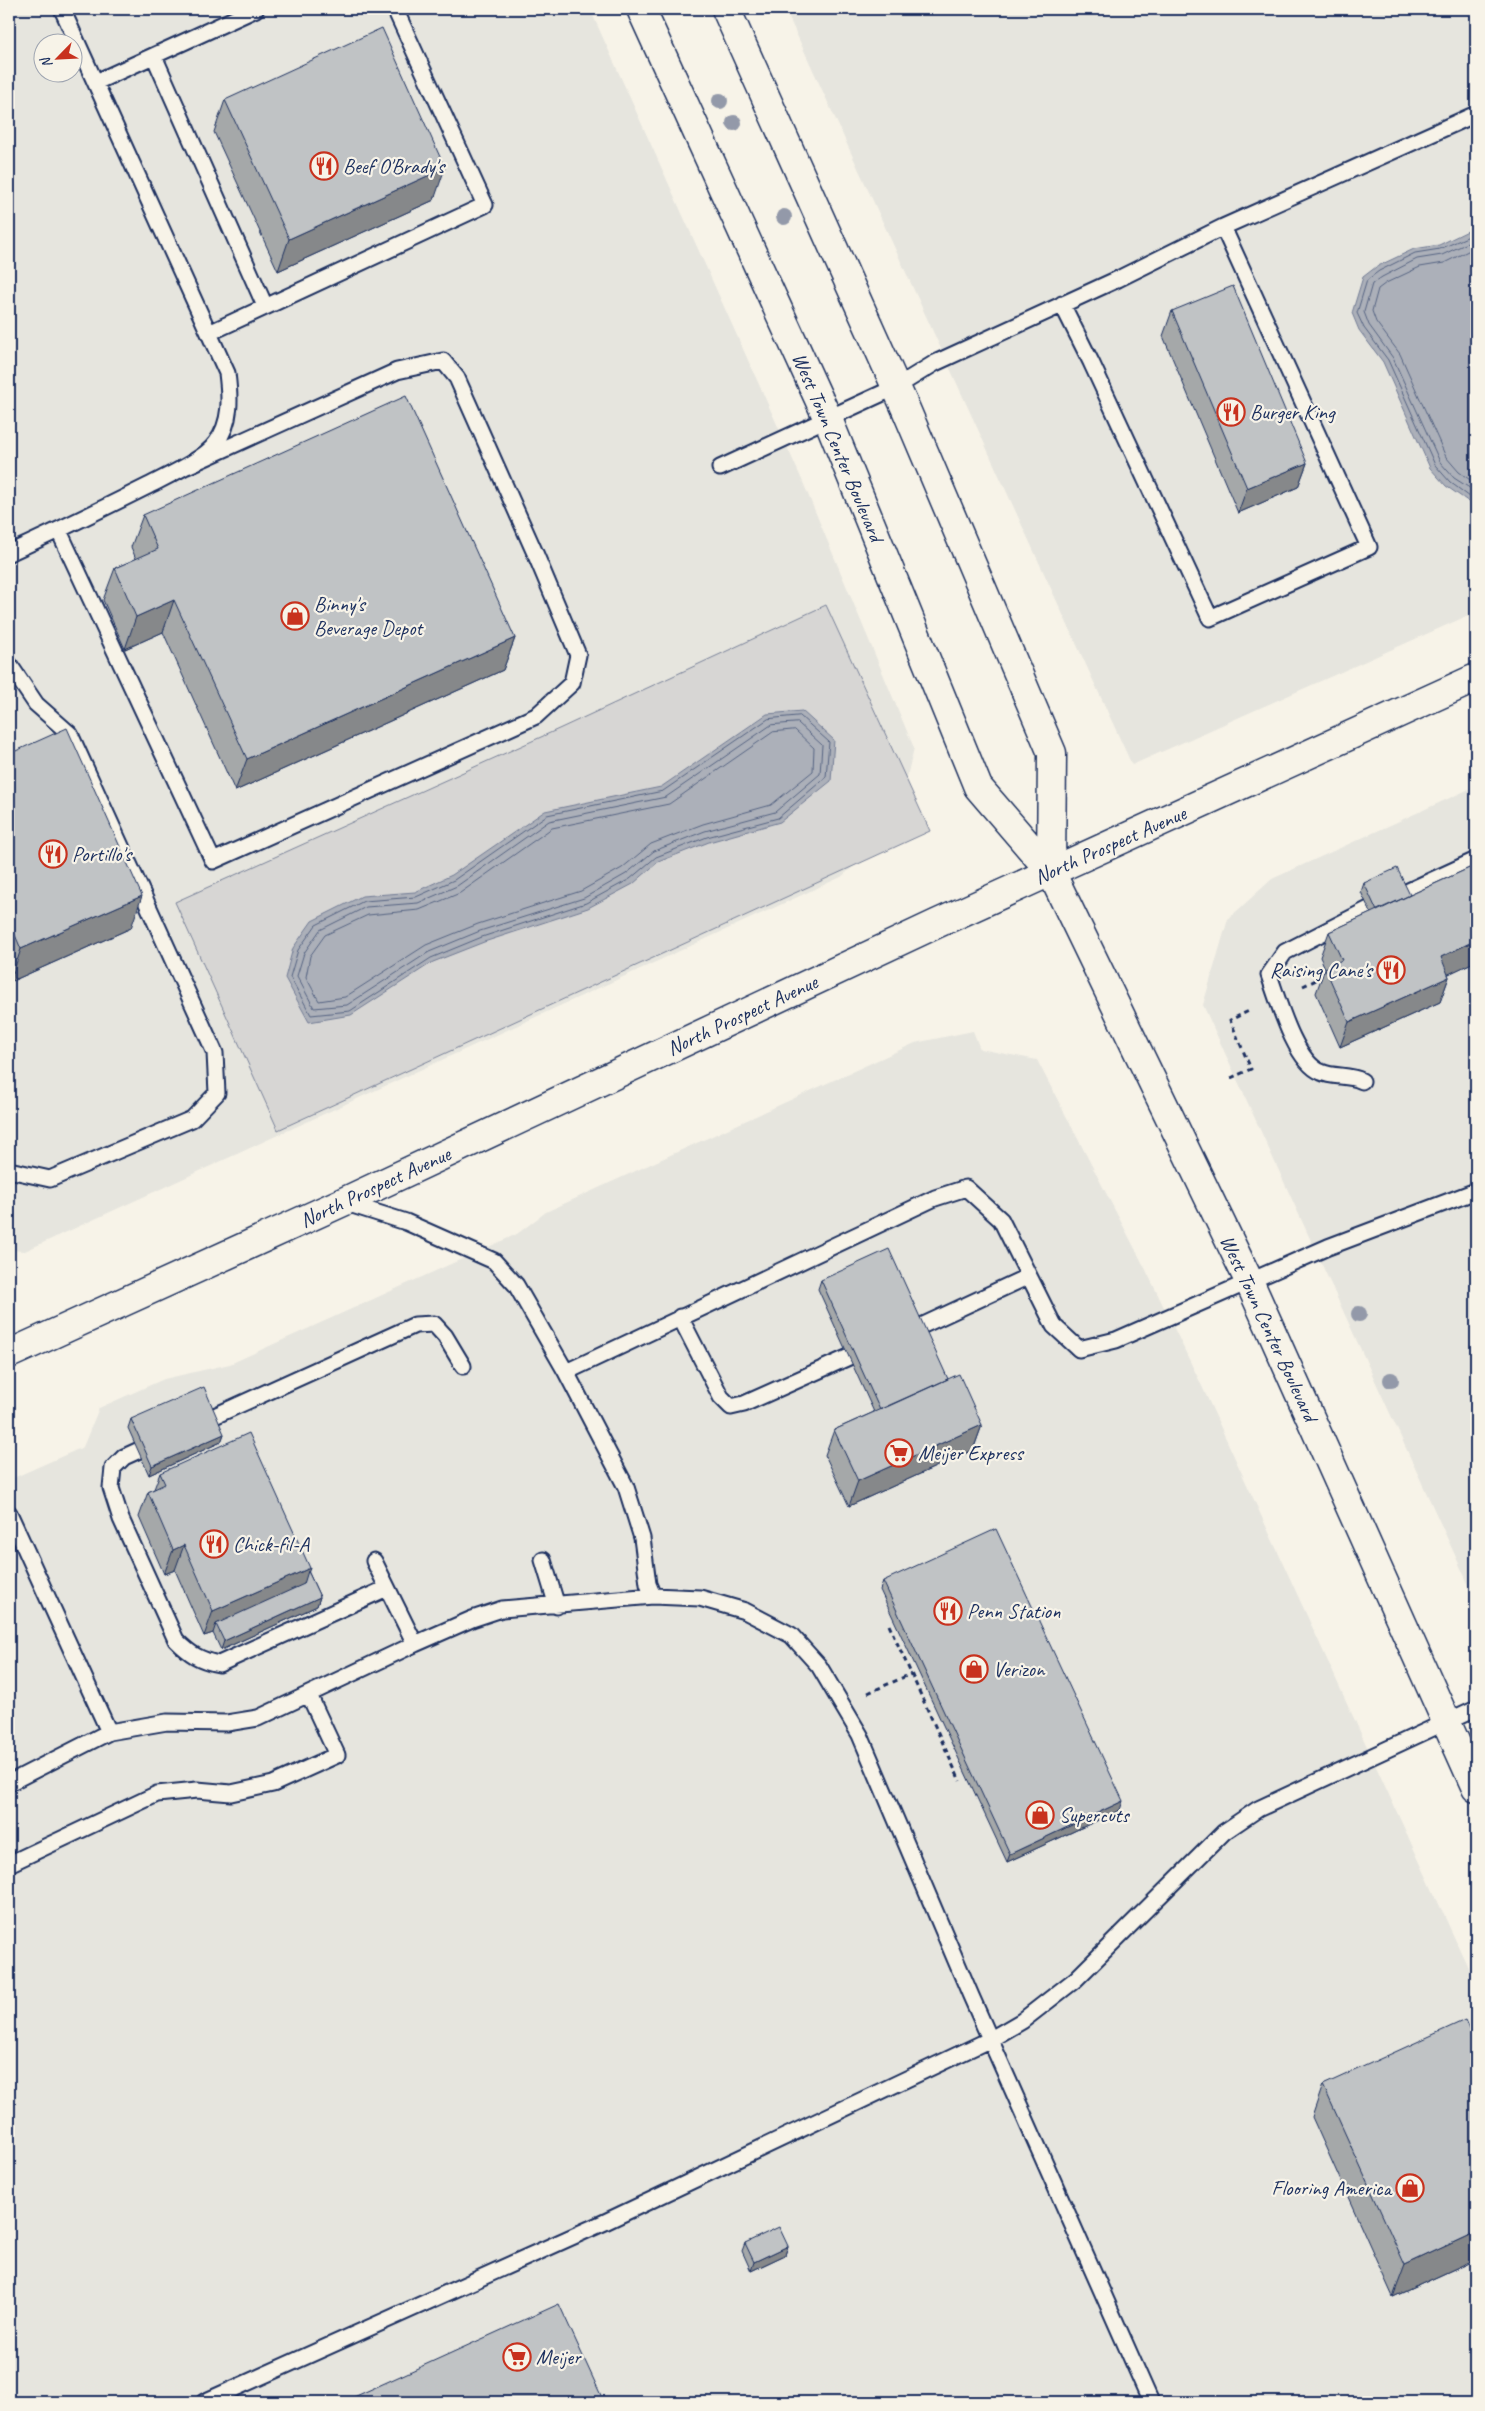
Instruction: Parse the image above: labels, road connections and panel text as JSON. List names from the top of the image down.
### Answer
{
  "streets": {
    "main road": ["West Town Center Boulevard", "North Prospect Avenue"]
  },
  "crossings": [
    ["West Town Center Boulevard", "North Prospect Avenue"]
  ],
  "places": {
    "restaurant": [
      "Beef O'Brady's",
      "Burger King",
      "Portillo's",
      "Raising Cane's",
      "Chick-fil-A",
      "Penn Station"
    ],
    "shop": [
      "Binny's Beverage Depot",
      "Verizon",
      "Supercuts",
      "Flooring America"
    ],
    "supermarket": ["Meijer Express", "Meijer"]
  },
  "north": "bottom left"
}
